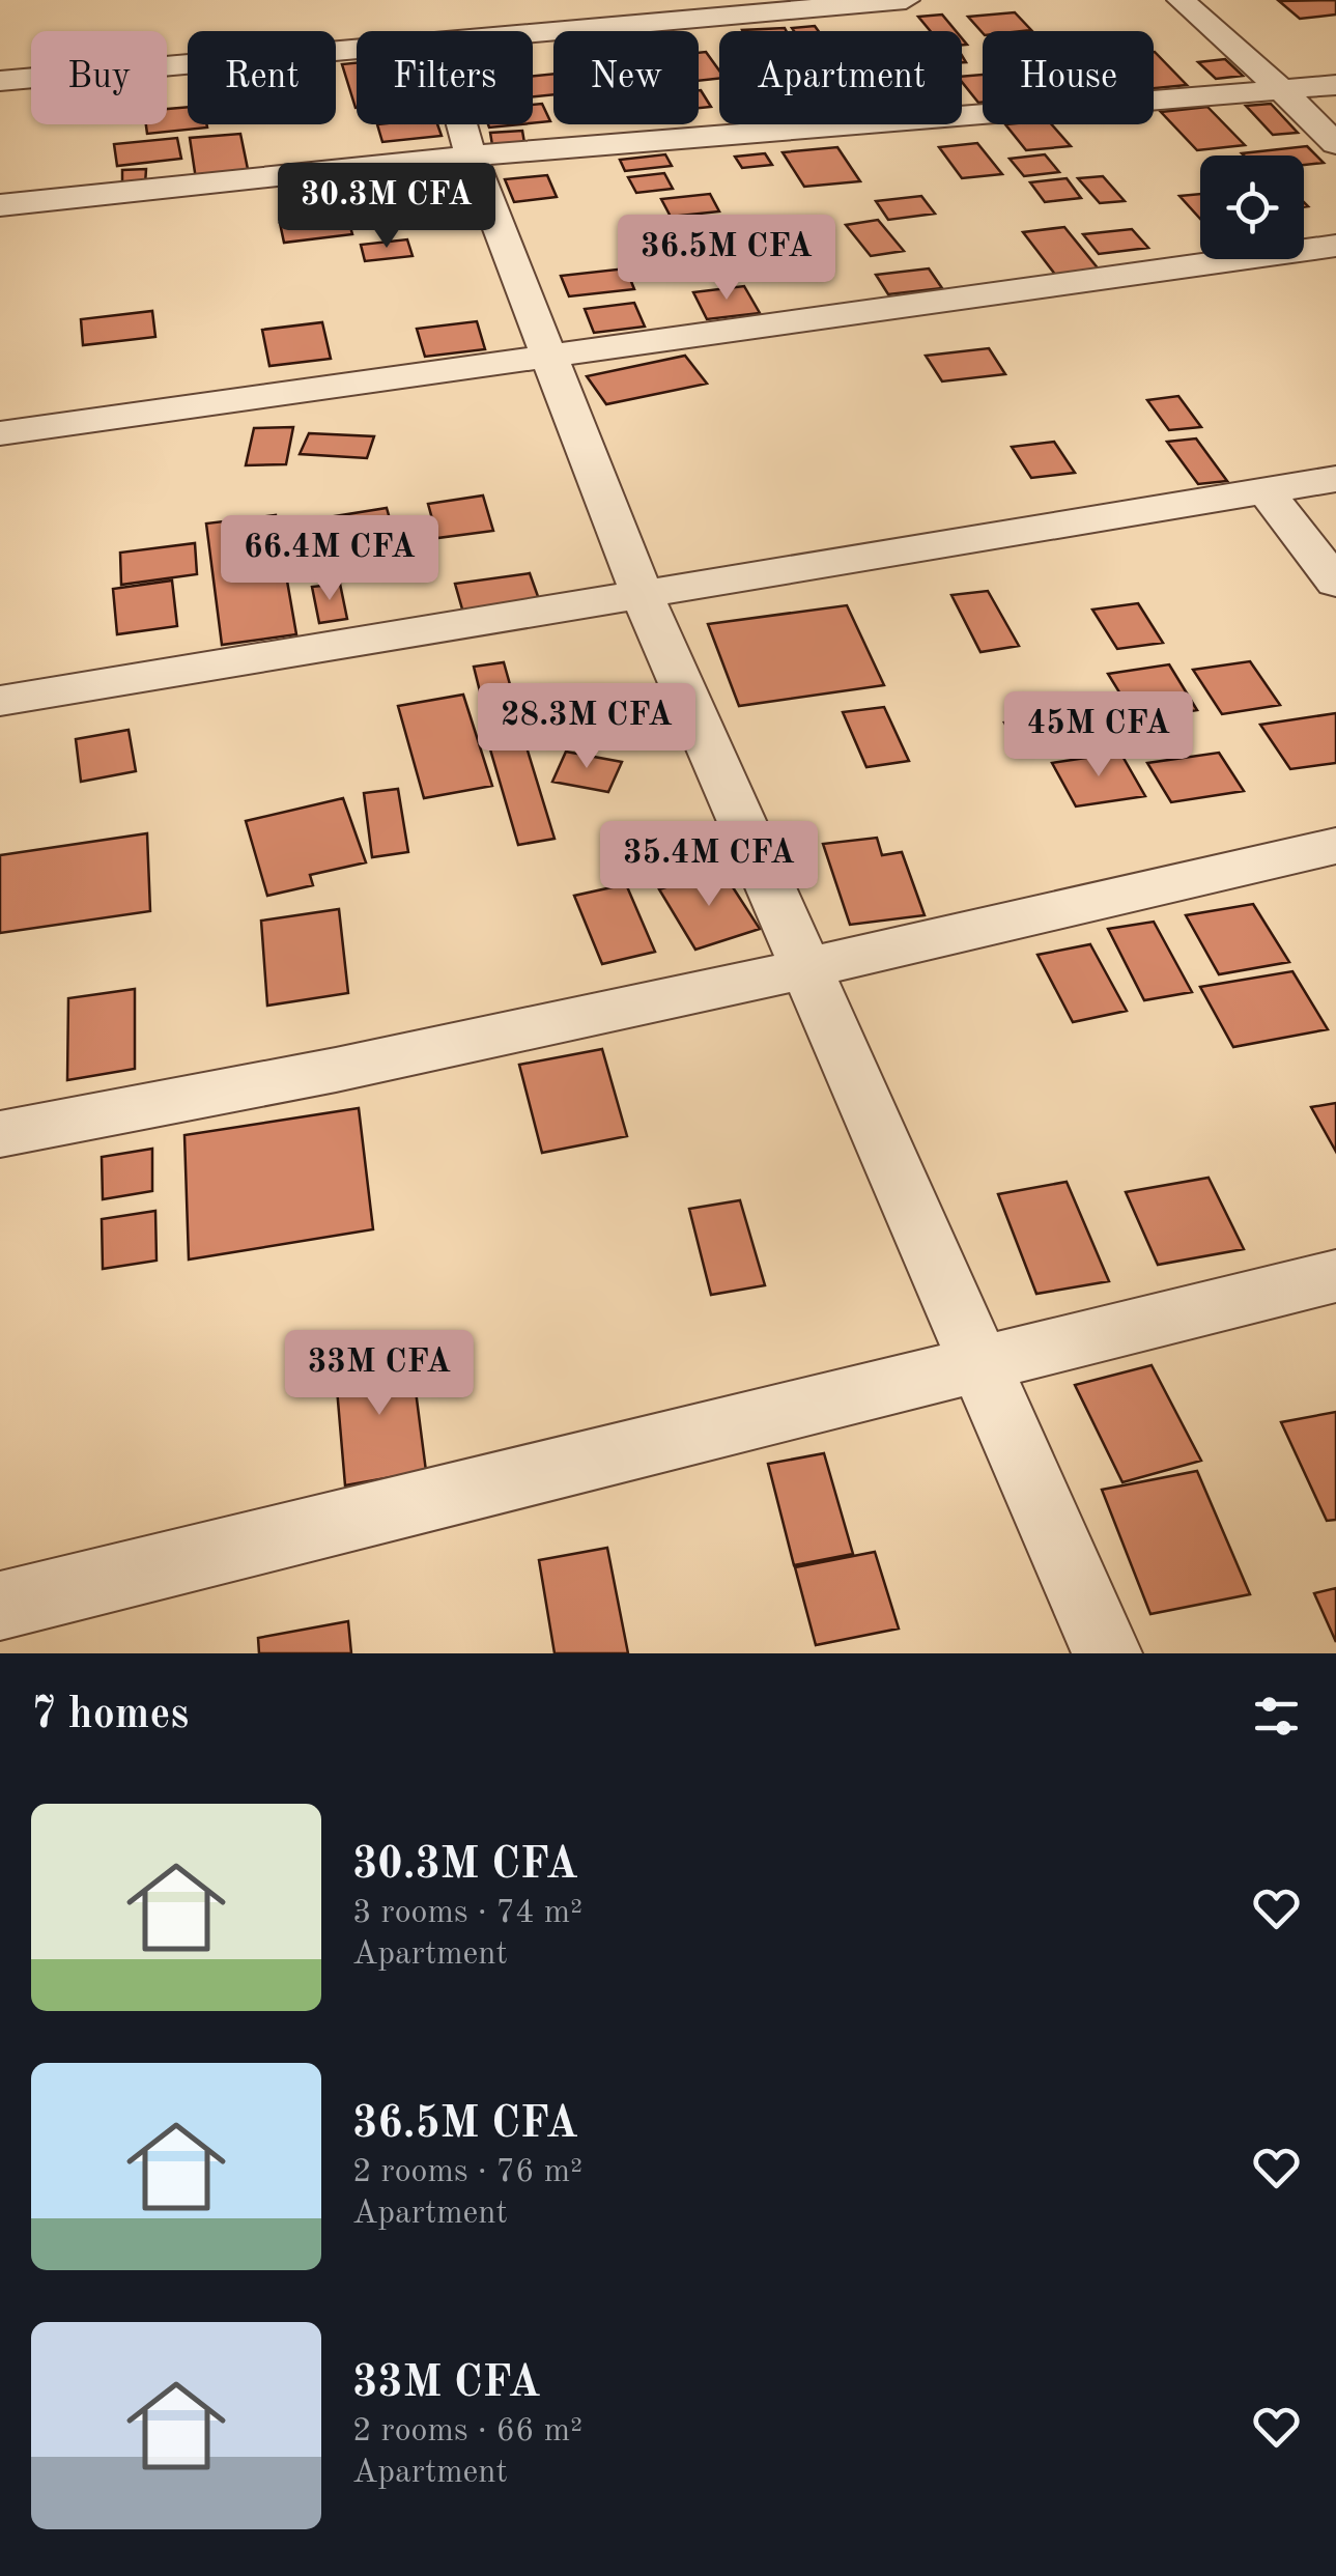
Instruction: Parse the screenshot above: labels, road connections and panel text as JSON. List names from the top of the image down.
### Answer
{
  "page": {
    "chip": [
      "Buy",
      "Rent",
      "Filters",
      "New",
      "Apartment",
      "House"
    ],
    "price": [
      "30.3M CFA",
      "36.5M CFA",
      "66.4M CFA",
      "28.3M CFA",
      "45M CFA",
      "35.4M CFA",
      "33M CFA"
    ],
    "heading": "7 homes",
    "list": [
      {
        "name": "30.3M CFA",
        "note": "3 rooms · 74 m² · Apartment"
      },
      {
        "name": "36.5M CFA",
        "note": "2 rooms · 76 m² · Apartment"
      },
      {
        "name": "33M CFA",
        "note": "2 rooms · 66 m² · Apartment"
      }
    ]
  }
}
